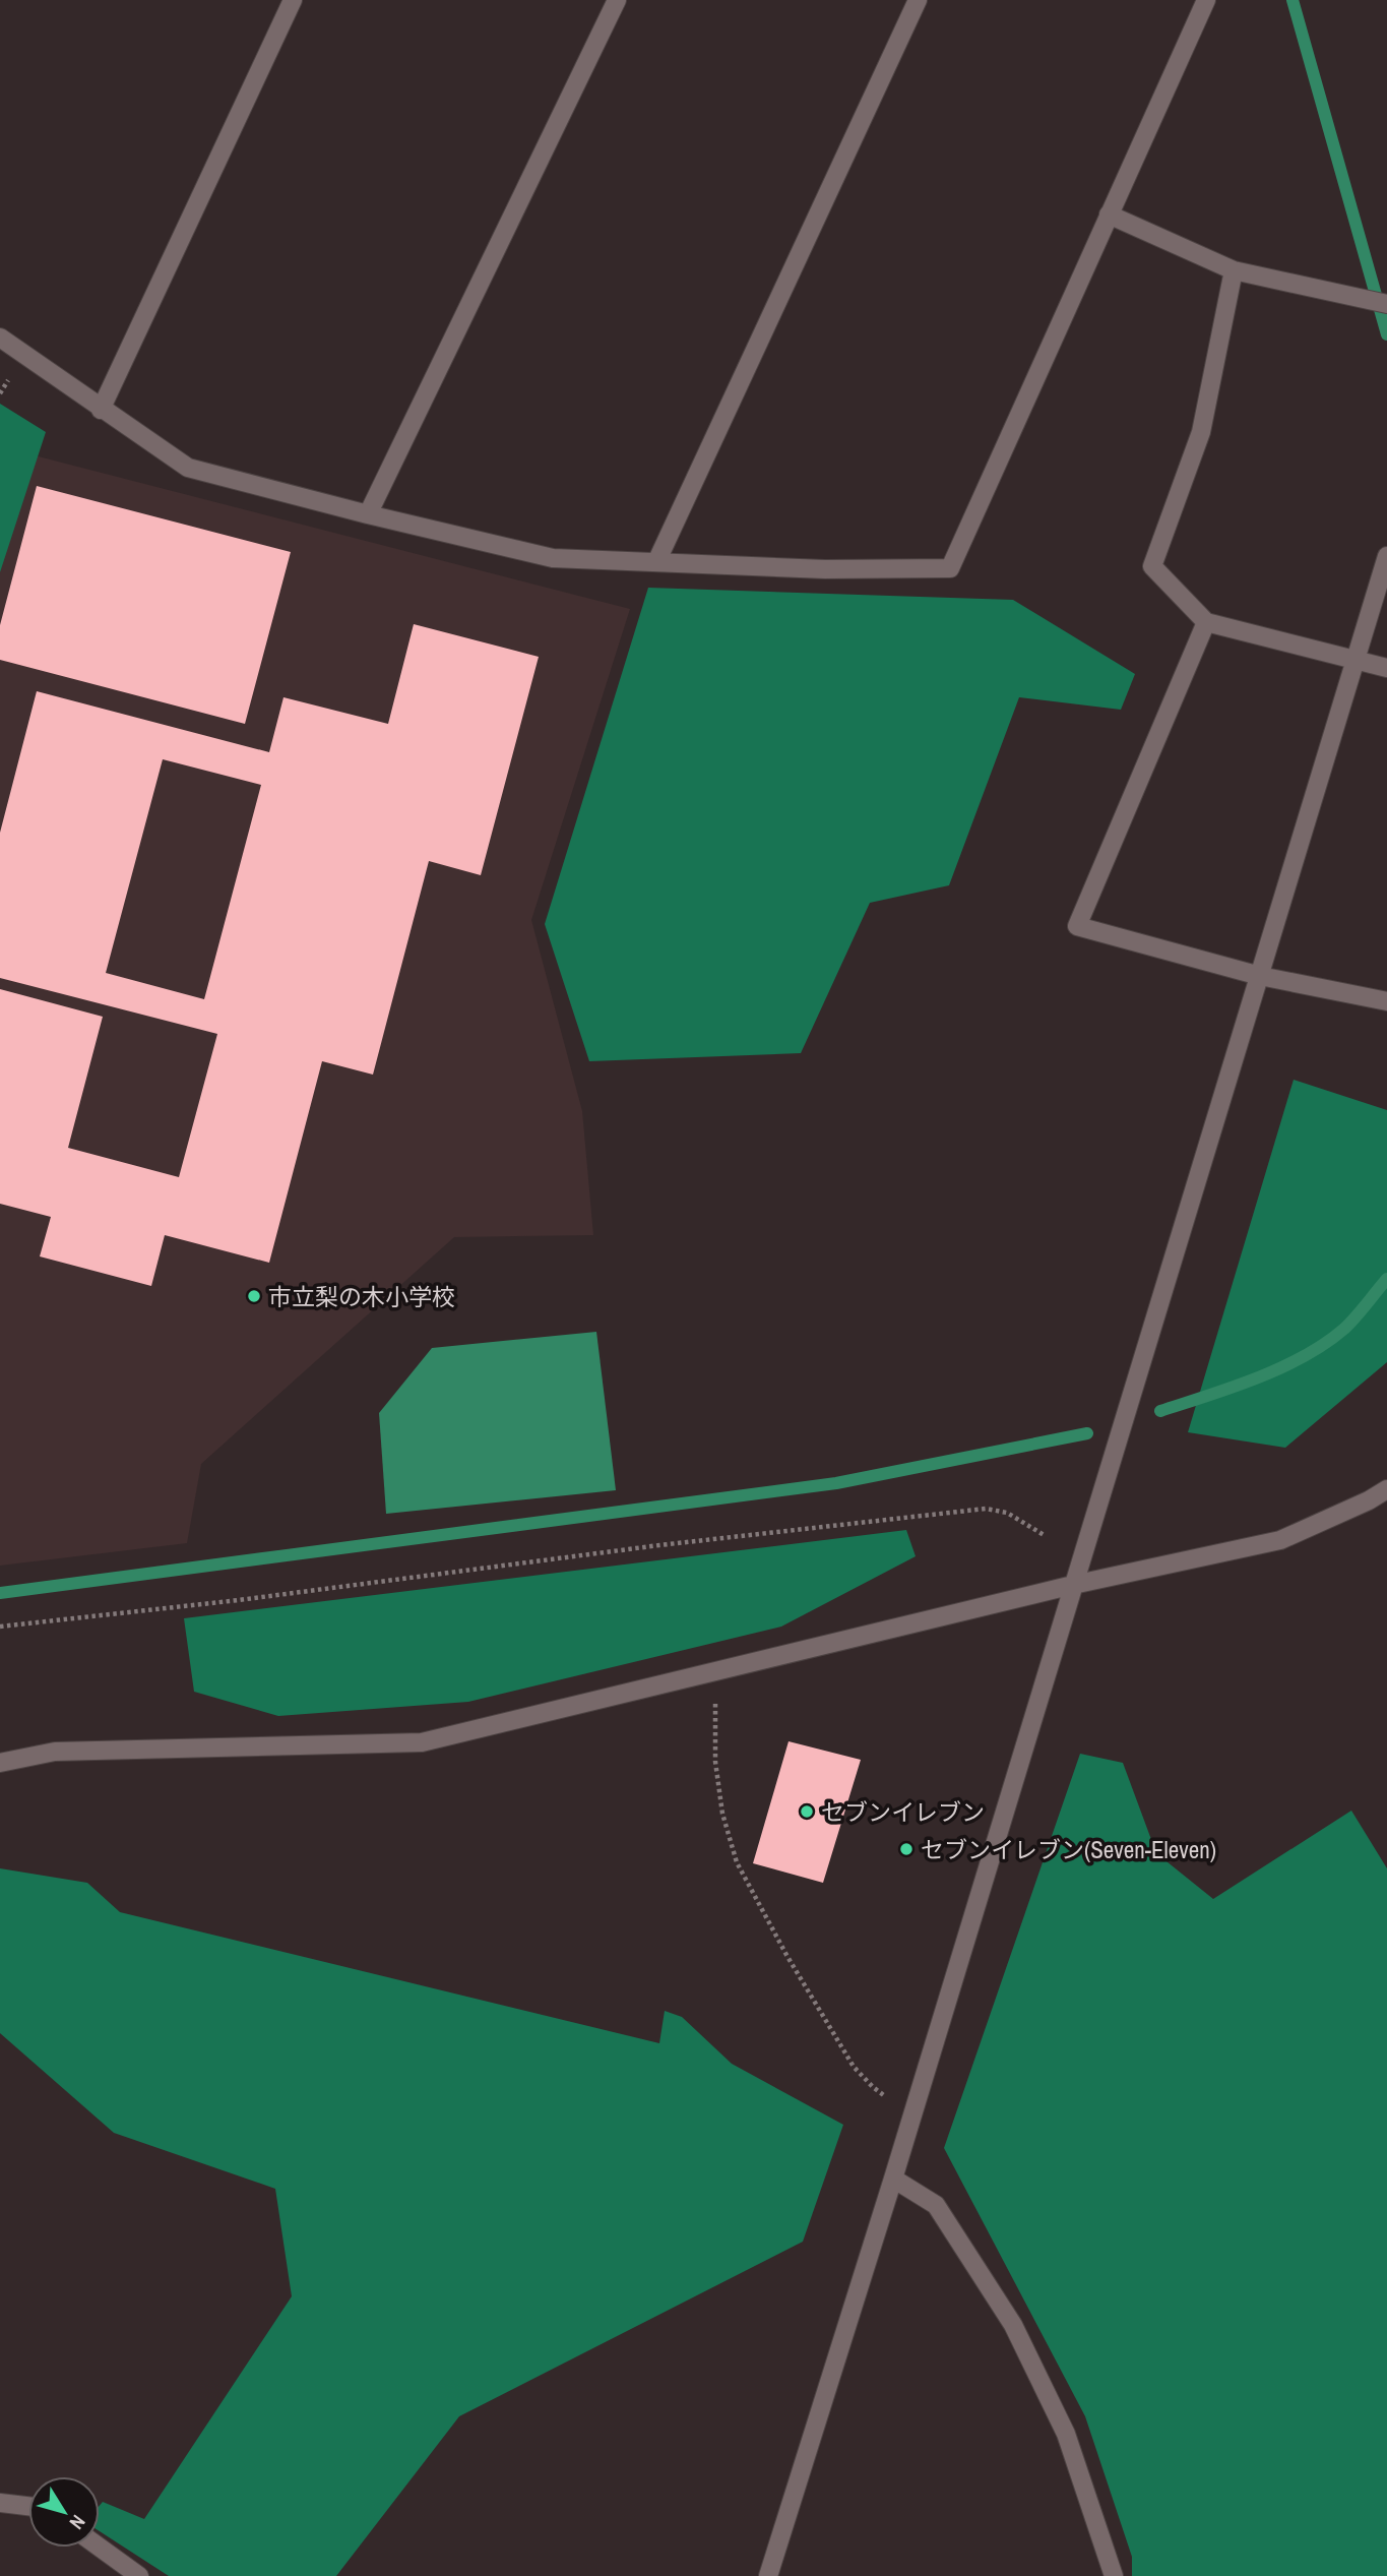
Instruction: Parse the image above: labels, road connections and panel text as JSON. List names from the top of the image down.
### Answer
{
  "places": ["市立梨の木小学校", "セブンイレブン", "セブンイレブン(Seven-Eleven)"],
  "north": "bottom right"
}
